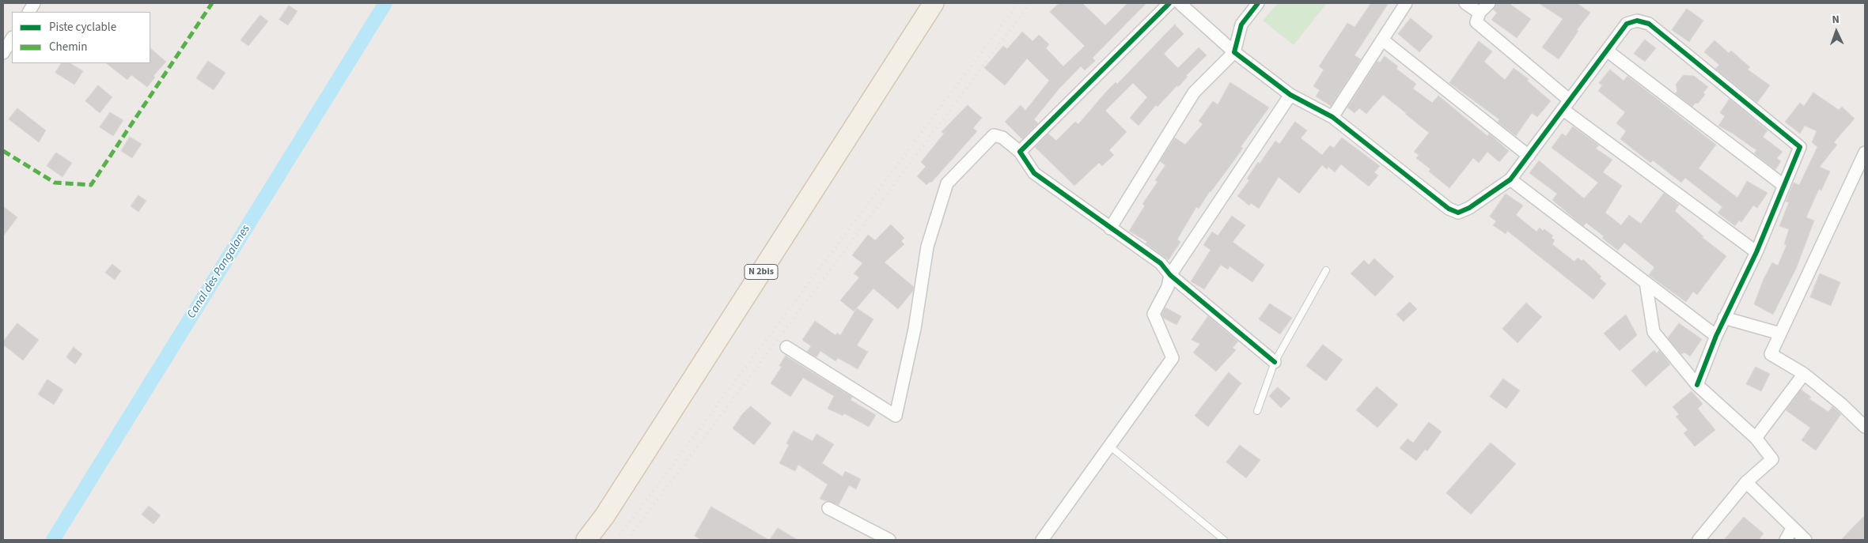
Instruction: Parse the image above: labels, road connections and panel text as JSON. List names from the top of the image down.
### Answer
{
  "streets": {
    "main road": ["N 2bis"]
  },
  "water": ["Canal des Pangalanes"],
  "legend": ["Piste cyclable", "Chemin"],
  "north": "top"
}
